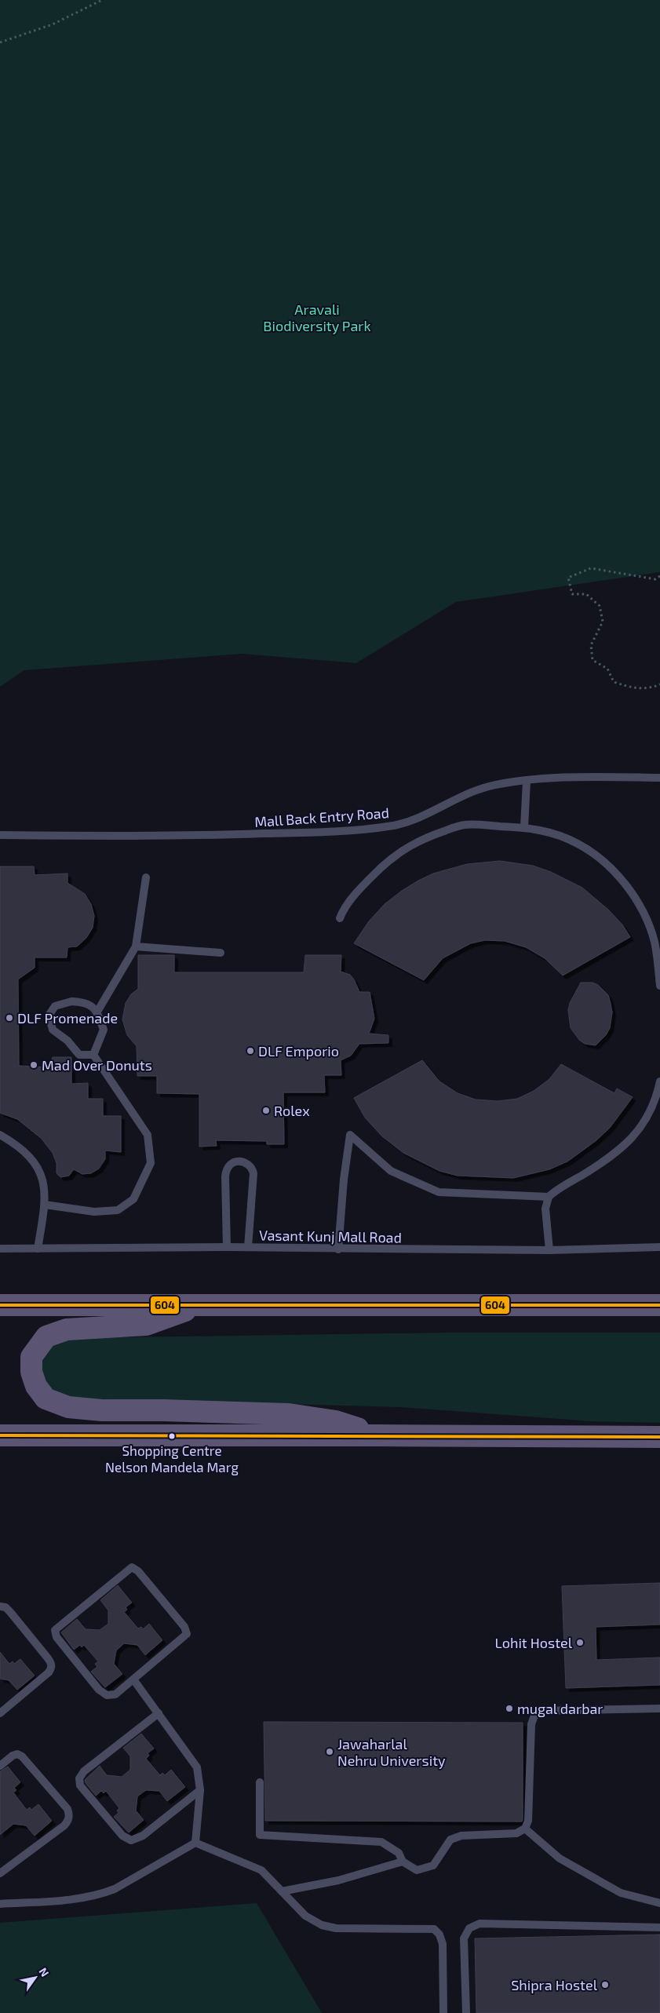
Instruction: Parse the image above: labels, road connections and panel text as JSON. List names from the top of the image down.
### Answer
{
  "streets": {
    "lane": ["Mall Back Entry Road", "Vasant Kunj Mall Road"]
  },
  "parks": ["Aravali Biodiversity Park"],
  "places": [
    "DLF Promenade",
    "DLF Emporio",
    "Mad Over Donuts",
    "Rolex",
    "Shopping Centre Nelson Mandela Marg",
    "Lohit Hostel",
    "mugal darbar",
    "Jawaharlal Nehru University",
    "Shipra Hostel"
  ],
  "lines": ["transit line 604"],
  "north": "top right"
}
